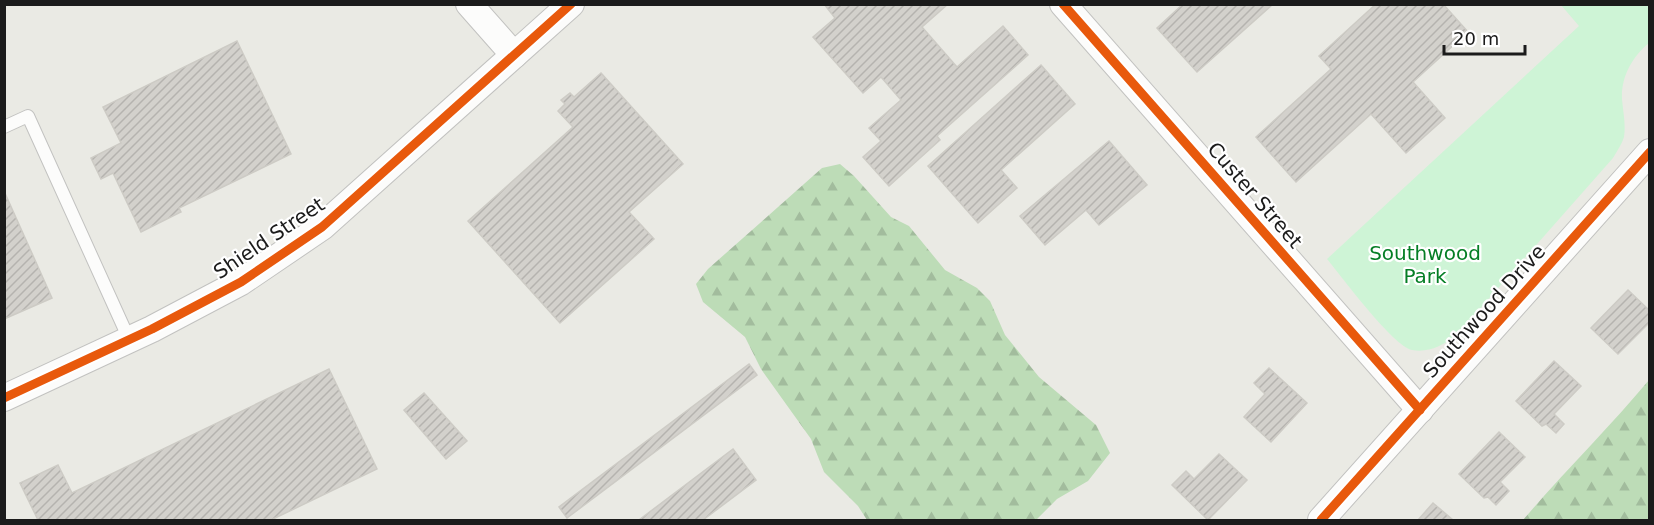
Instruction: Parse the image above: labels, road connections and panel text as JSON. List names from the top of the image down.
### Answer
{
  "streets": {
    "street": ["Custer Street", "Shield Street", "Southwood Drive"]
  },
  "crossings": [
    ["Custer Street", "Southwood Drive"]
  ],
  "parks": ["Southwood Park"],
  "scale_bar": "20 m"
}
